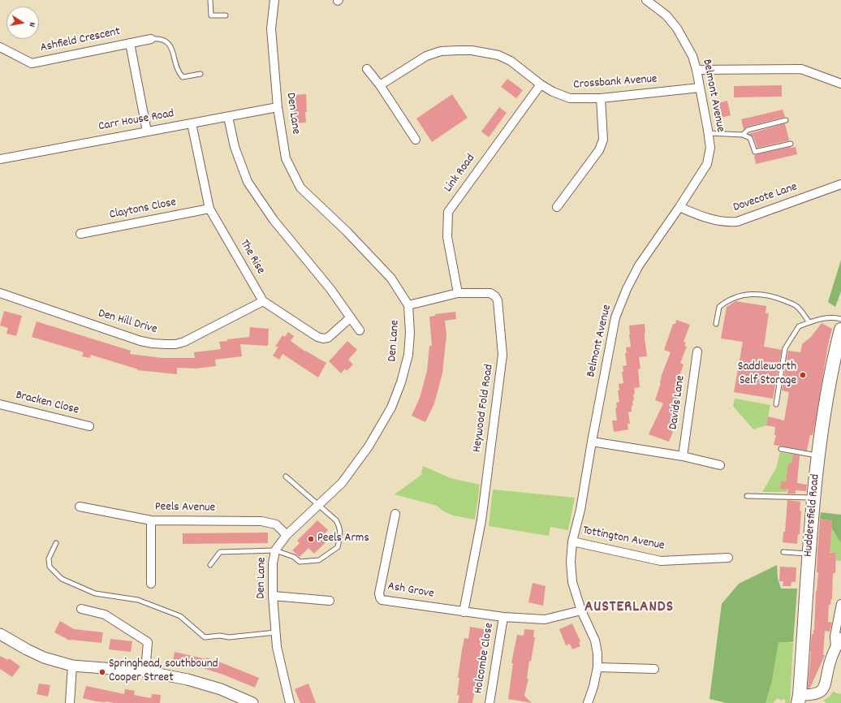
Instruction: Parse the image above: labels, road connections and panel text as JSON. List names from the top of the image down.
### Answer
{
  "streets": {
    "main road": ["Huddersfield Road"],
    "street": [
      "Ashfield Crescent",
      "Crossbank Avenue",
      "Belmont Avenue",
      "Den Lane",
      "Carr House Road",
      "Link Road",
      "Dovecote Lane",
      "Claytons Close",
      "The Rise",
      "Den Hill Drive",
      "Davids Lane",
      "Bracken Close",
      "Heywood Fold Road",
      "Peels Avenue",
      "Tottington Avenue",
      "Ash Grove",
      "Holcombe Close"
    ]
  },
  "crossings": [
    ["Ashfield Crescent", "Carr House Road"],
    ["Crossbank Avenue", "Belmont Avenue"],
    ["Crossbank Avenue", "Link Road"],
    ["Belmont Avenue", "Dovecote Lane"],
    ["Belmont Avenue", "Tottington Avenue"],
    ["Den Lane", "Carr House Road"],
    ["Den Lane", "Heywood Fold Road"],
    ["Den Lane", "Peels Avenue"],
    ["Carr House Road", "The Rise"],
    ["Link Road", "Heywood Fold Road"],
    ["Claytons Close", "The Rise"],
    ["The Rise", "Den Hill Drive"],
    ["Heywood Fold Road", "Ash Grove"]
  ],
  "districts": ["AUSTERLANDS"],
  "places": ["Saddleworth Self Storage", "Peels Arms", "Springhead, southbound Cooper Street"],
  "north": "right"
}
